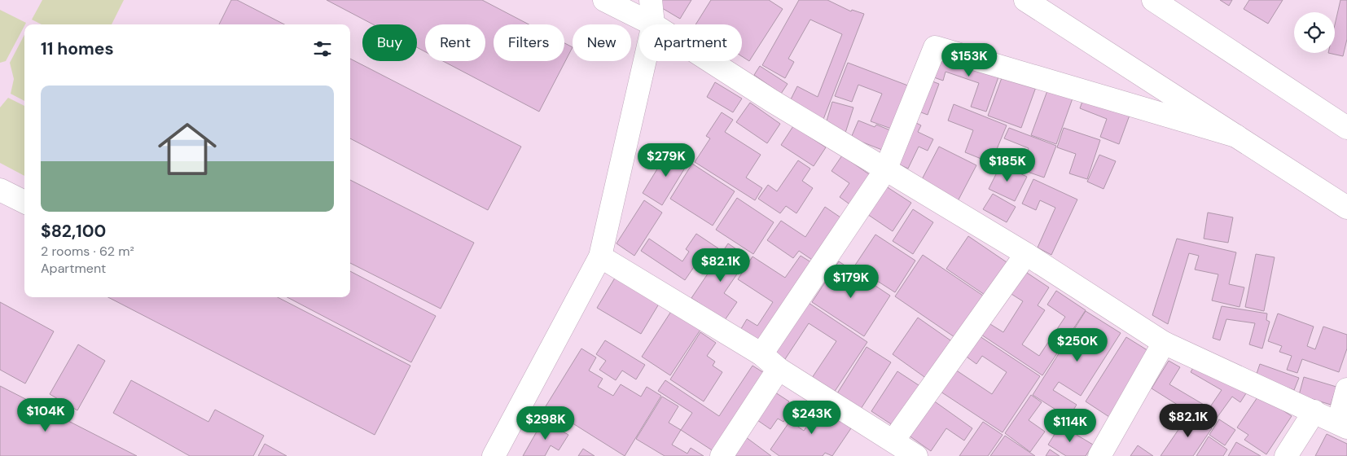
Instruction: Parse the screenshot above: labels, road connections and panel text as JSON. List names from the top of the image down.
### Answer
{
  "page": {
    "chip": [
      "Buy",
      "Rent",
      "Filters",
      "New",
      "Apartment"
    ],
    "heading": "11 homes",
    "price": [
      "$153K",
      "$279K",
      "$185K",
      "$82.1K",
      "$179K",
      "$250K",
      "$104K",
      "$243K",
      "$82.1K",
      "$298K",
      "$114K"
    ],
    "list": [
      {
        "name": "$82,100",
        "note": "2 rooms · 62 m² · Apartment"
      }
    ]
  }
}
